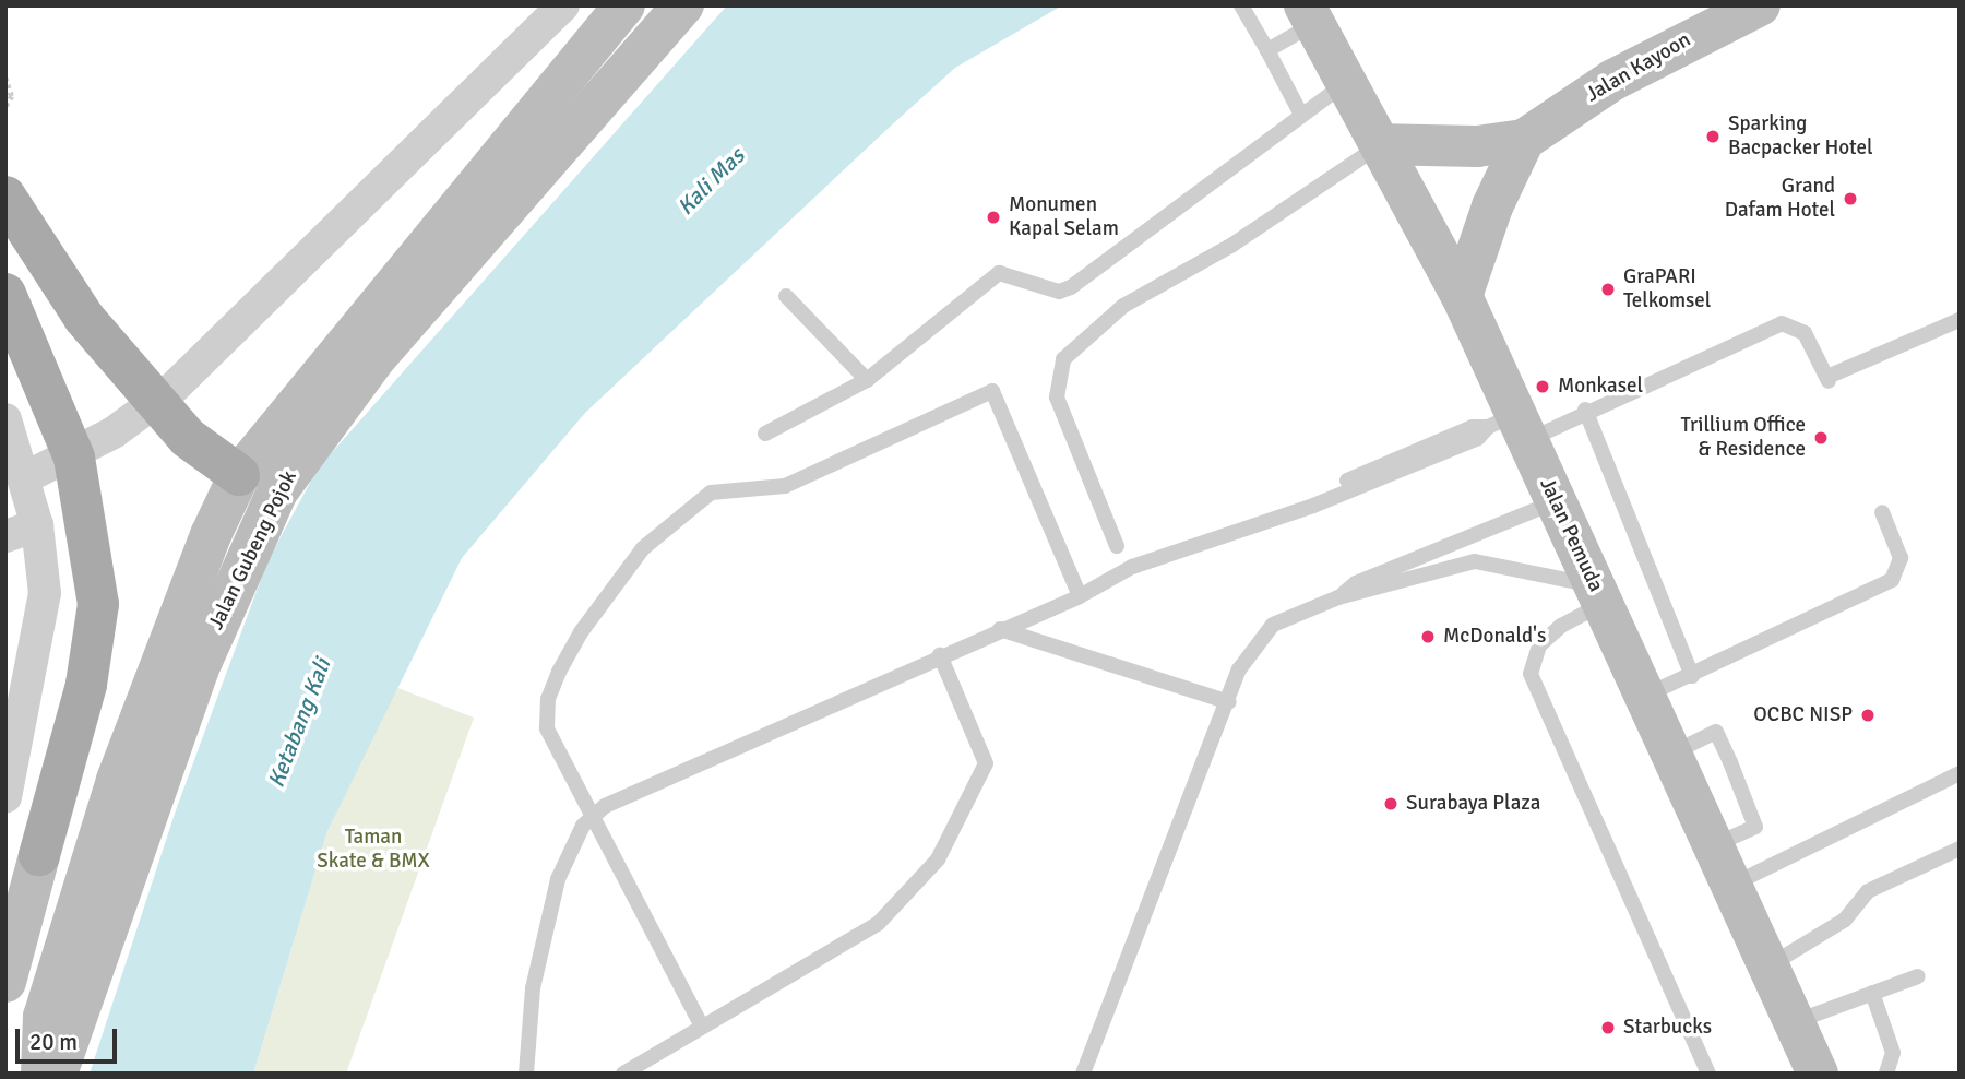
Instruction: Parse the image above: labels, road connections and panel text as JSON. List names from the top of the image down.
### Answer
{
  "streets": {
    "main road": ["Jalan Kayoon", "Jalan Pemuda", "Jalan Gubeng Pojok"]
  },
  "crossings": [
    ["Jalan Kayoon", "Jalan Pemuda"]
  ],
  "water": ["Kali Mas", "Ketabang Kali"],
  "parks": ["Taman Skate & BMX"],
  "places": [
    "Sparking Bacpacker Hotel",
    "Grand Dafam Hotel",
    "Monumen Kapal Selam",
    "GraPARI Telkomsel",
    "Monkasel",
    "Trillium Office & Residence",
    "McDonald's",
    "OCBC NISP",
    "Surabaya Plaza",
    "Starbucks"
  ],
  "scale_bar": "20 m"
}
